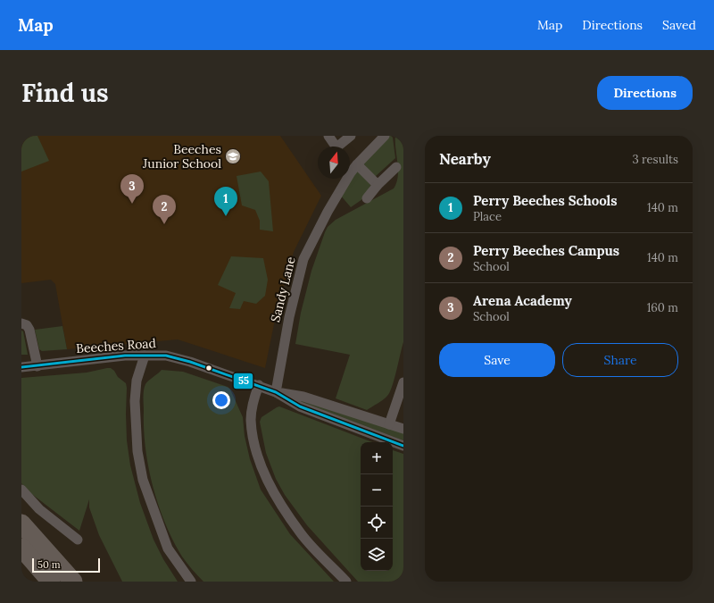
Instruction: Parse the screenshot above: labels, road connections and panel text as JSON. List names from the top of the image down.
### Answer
{
  "streets": {
    "street": ["Sandy Lane", "Beeches Road"]
  },
  "crossings": [
    ["Sandy Lane", "Beeches Road"]
  ],
  "places": {
    "school or university": ["Beeches Junior School"]
  },
  "lines": ["transit line 55"],
  "scale_bar": "50 m",
  "north": "top",
  "page": {
    "header": "Map",
    "nav": ["Map", "Directions", "Saved"],
    "buttons": [
      "Directions",
      ["Save", "Share"]
    ],
    "title": "Find us",
    "heading": ["Nearby", "3 results"],
    "pins": ["3", "1", "2"],
    "list": [
      {
        "mark": "1",
        "name": "Perry Beeches Schools",
        "note": "Place",
        "value": "140 m"
      },
      {
        "mark": "2",
        "name": "Perry Beeches Campus",
        "note": "School",
        "value": "140 m"
      },
      {
        "mark": "3",
        "name": "Arena Academy",
        "note": "School",
        "value": "160 m"
      }
    ],
    "map_buttons": ["+", "−"],
    "scale": "50 m"
  }
}
